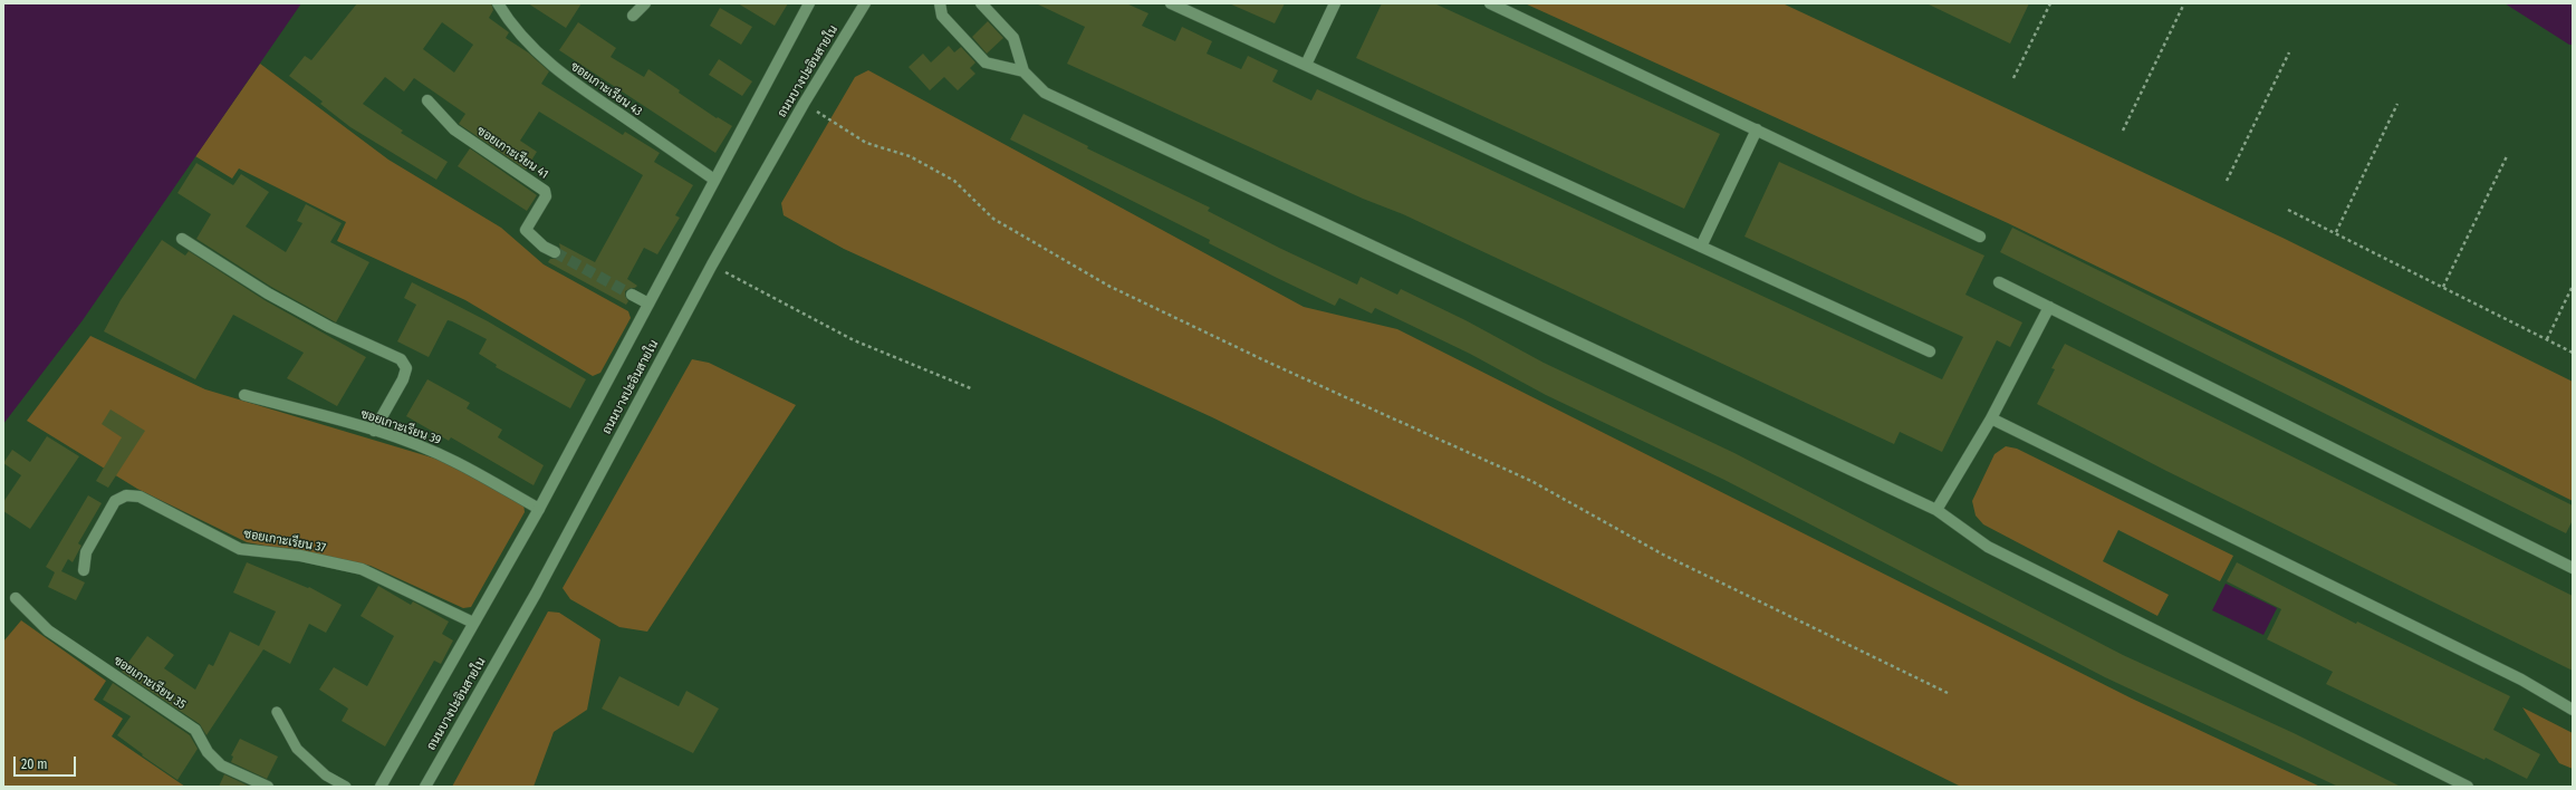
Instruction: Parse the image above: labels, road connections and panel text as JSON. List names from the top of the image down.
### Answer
{
  "streets": {
    "street": [
      "ถนนบางปะอินสายใน",
      "ซอยเกาะเรียน 43",
      "ซอยเกาะเรียน 41",
      "ซอยเกาะเรียน 39",
      "ซอยเกาะเรียน 37",
      "ซอยเกาะเรียน 35"
    ]
  },
  "crossings": [
    ["ถนนบางปะอินสายใน", "ซอยเกาะเรียน 43"],
    ["ถนนบางปะอินสายใน", "ซอยเกาะเรียน 39"],
    ["ถนนบางปะอินสายใน", "ซอยเกาะเรียน 37"]
  ],
  "scale_bar": "20 m"
}
